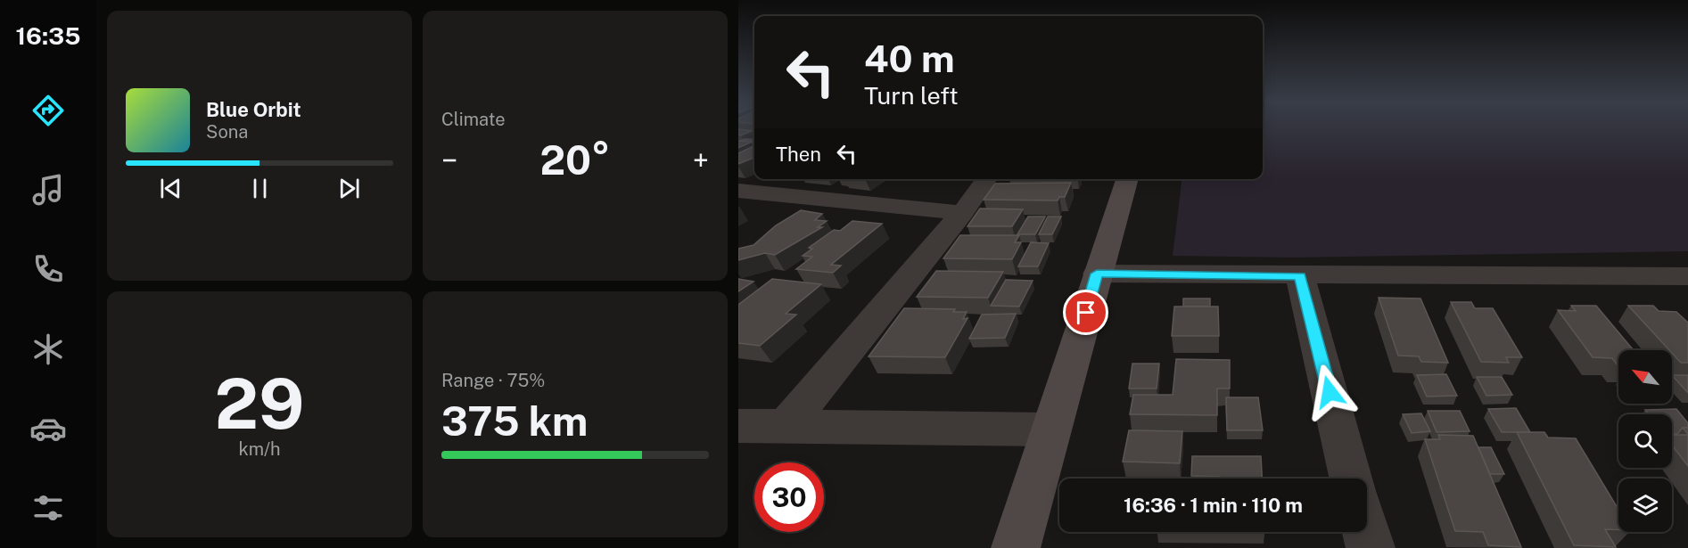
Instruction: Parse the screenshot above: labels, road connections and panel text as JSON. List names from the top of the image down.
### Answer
{
  "north": "top left",
  "page": {
    "tabs": "16:35",
    "tile": [
      "Climate",
      ["29", "km/h"],
      ["Range · 75%", "375 km"]
    ],
    "turn": ["40 m", "Turn left"],
    "song": ["Blue Orbit", "Sona"],
    "then": "Then",
    "heat": ["−", "20°", "+"],
    "limit": "30",
    "trip": "16:36 · 1 min · 110 m"
  }
}
